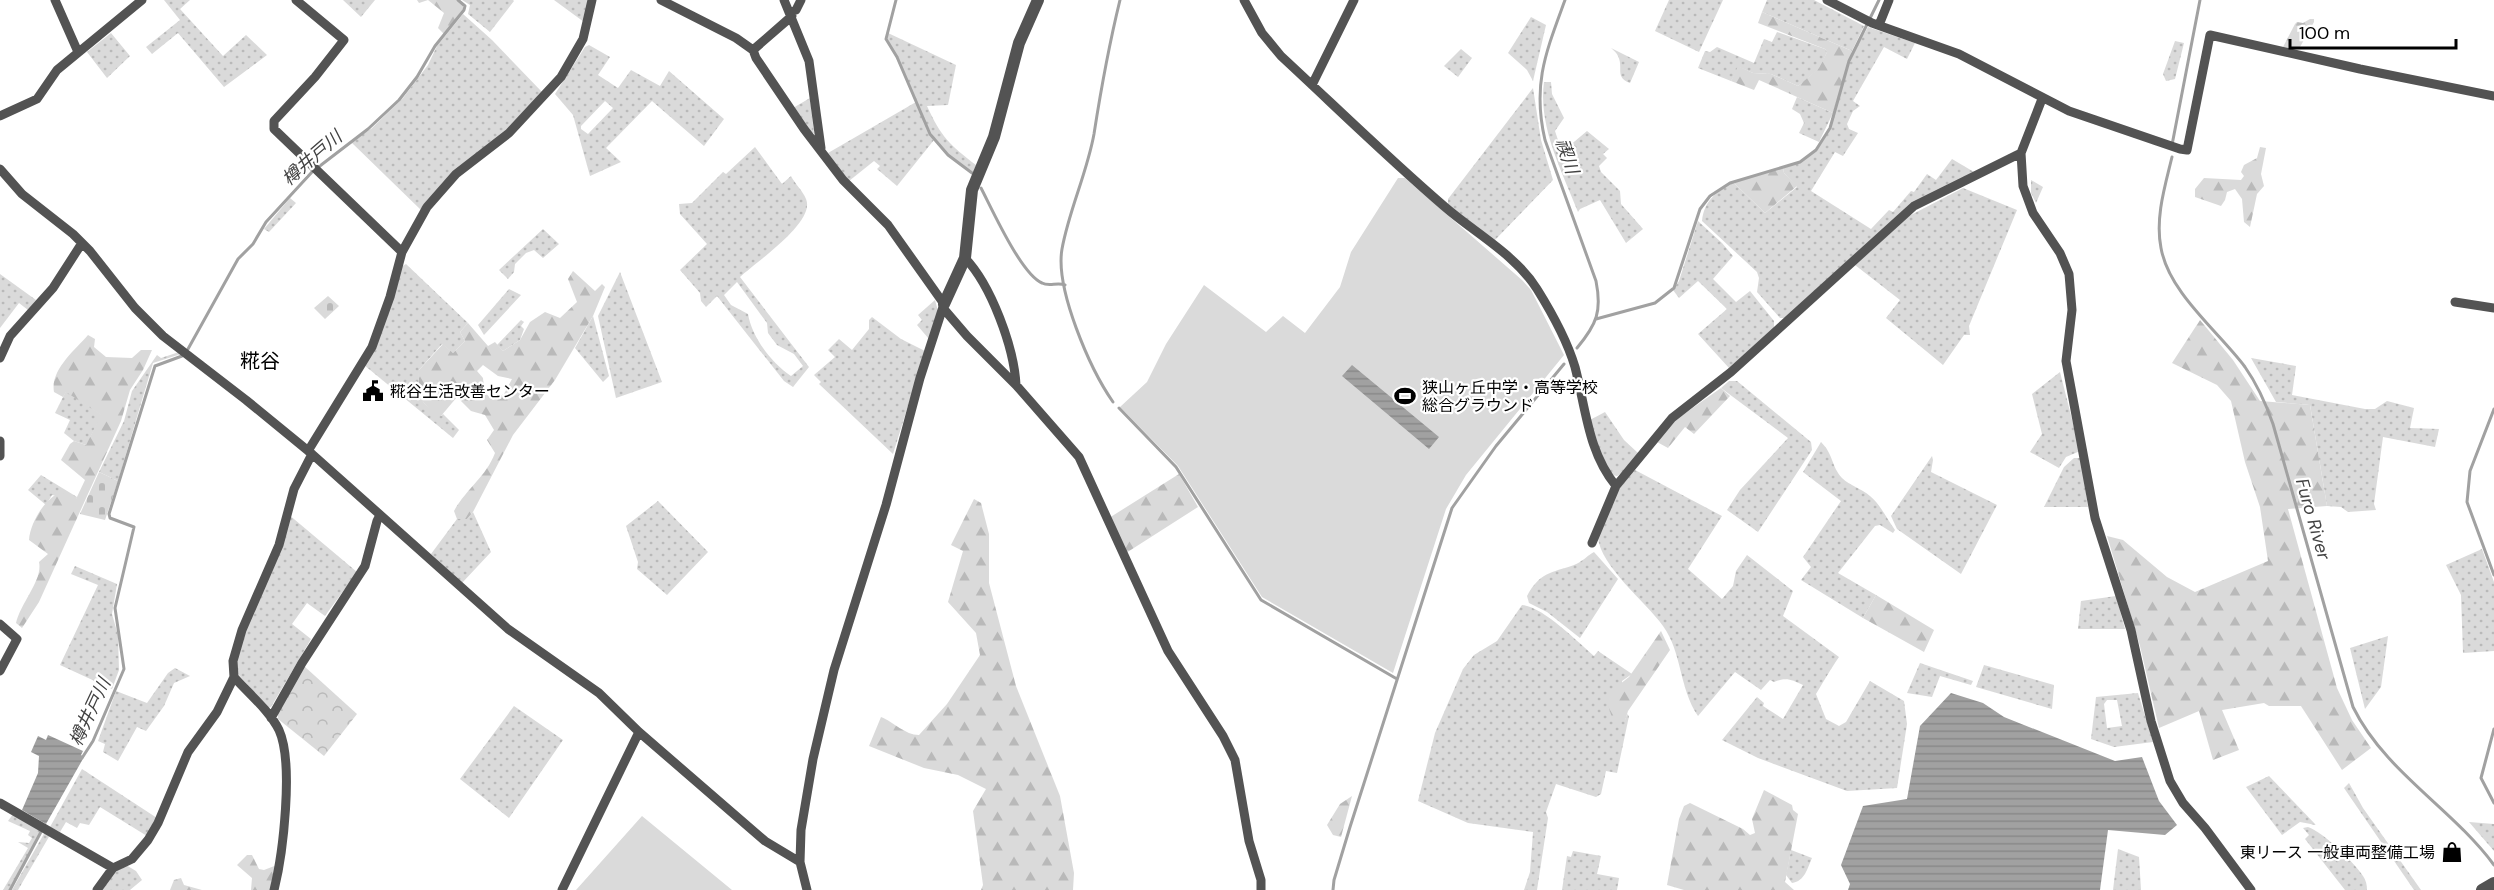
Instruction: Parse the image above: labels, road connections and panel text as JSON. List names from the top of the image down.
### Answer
{
  "districts": ["糀谷"],
  "water": ["禊川", "樽井戸川", "Furo River"],
  "places": {
    "public building": ["糀谷生活改善センター"],
    "sports": ["狭山ヶ丘中学・高等学校 総合グラウンド"],
    "shop": ["東リース 一般車両整備工場"]
  },
  "scale_bar": "100 m"
}
